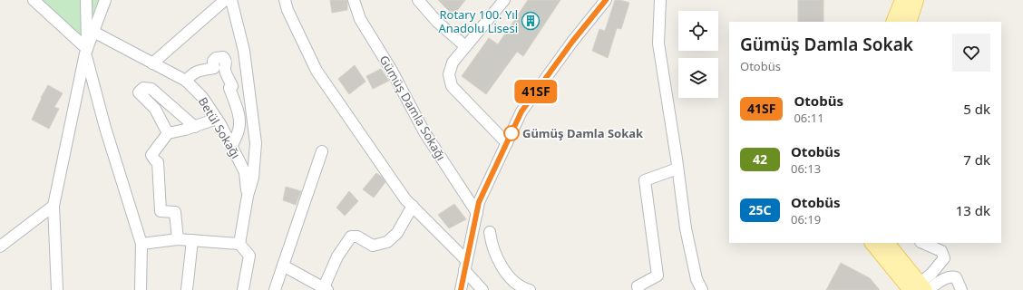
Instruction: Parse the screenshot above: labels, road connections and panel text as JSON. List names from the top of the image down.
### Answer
{
  "streets": {
    "street": ["Gümüş Damla Sokağı", "Betül Sokağı"]
  },
  "places": {
    "building": ["Rotary 100. Yıl Anadolu Lisesi"],
    "other": ["Gümüş Damla Sokak"]
  },
  "lines": ["bus line 41SF"],
  "page": {
    "on_map": "41SF",
    "heading": ["Gümüş Damla Sokak", "Otobüs"],
    "list": [
      {
        "mark": "41SF",
        "name": "Otobüs",
        "note": "06:11",
        "value": "5 dk"
      },
      {
        "mark": "42",
        "name": "Otobüs",
        "note": "06:13",
        "value": "7 dk"
      },
      {
        "mark": "25C",
        "name": "Otobüs",
        "note": "06:19",
        "value": "13 dk"
      }
    ]
  }
}
